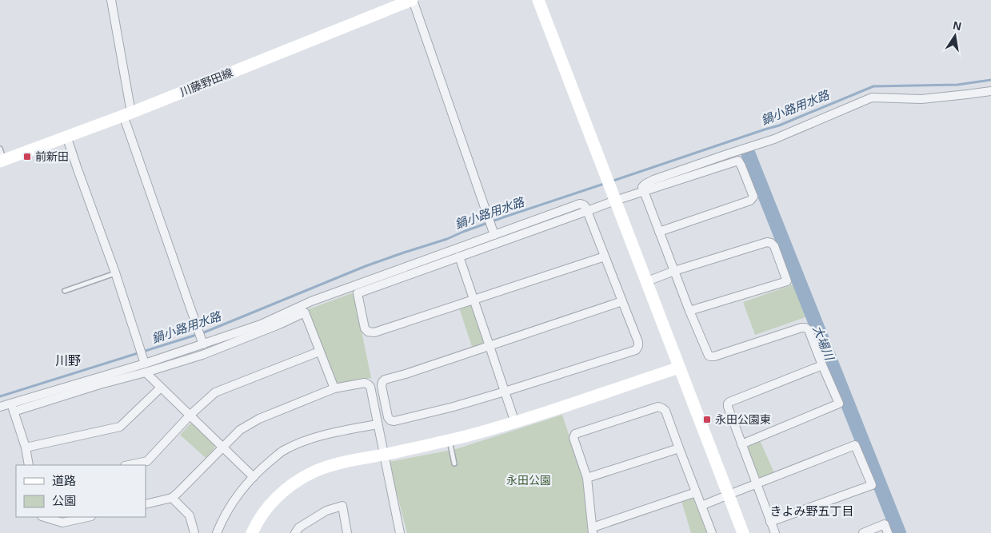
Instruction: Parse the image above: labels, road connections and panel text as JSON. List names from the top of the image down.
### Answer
{
  "streets": {
    "street": ["川藤野田線"]
  },
  "districts": ["川野", "きよみ野五丁目"],
  "water": ["鍋小路用水路", "大場川"],
  "parks": ["永田公園"],
  "places": {
    "transit": ["前新田", "永田公園東"]
  },
  "legend": ["道路", "公園"],
  "north": "top"
}
